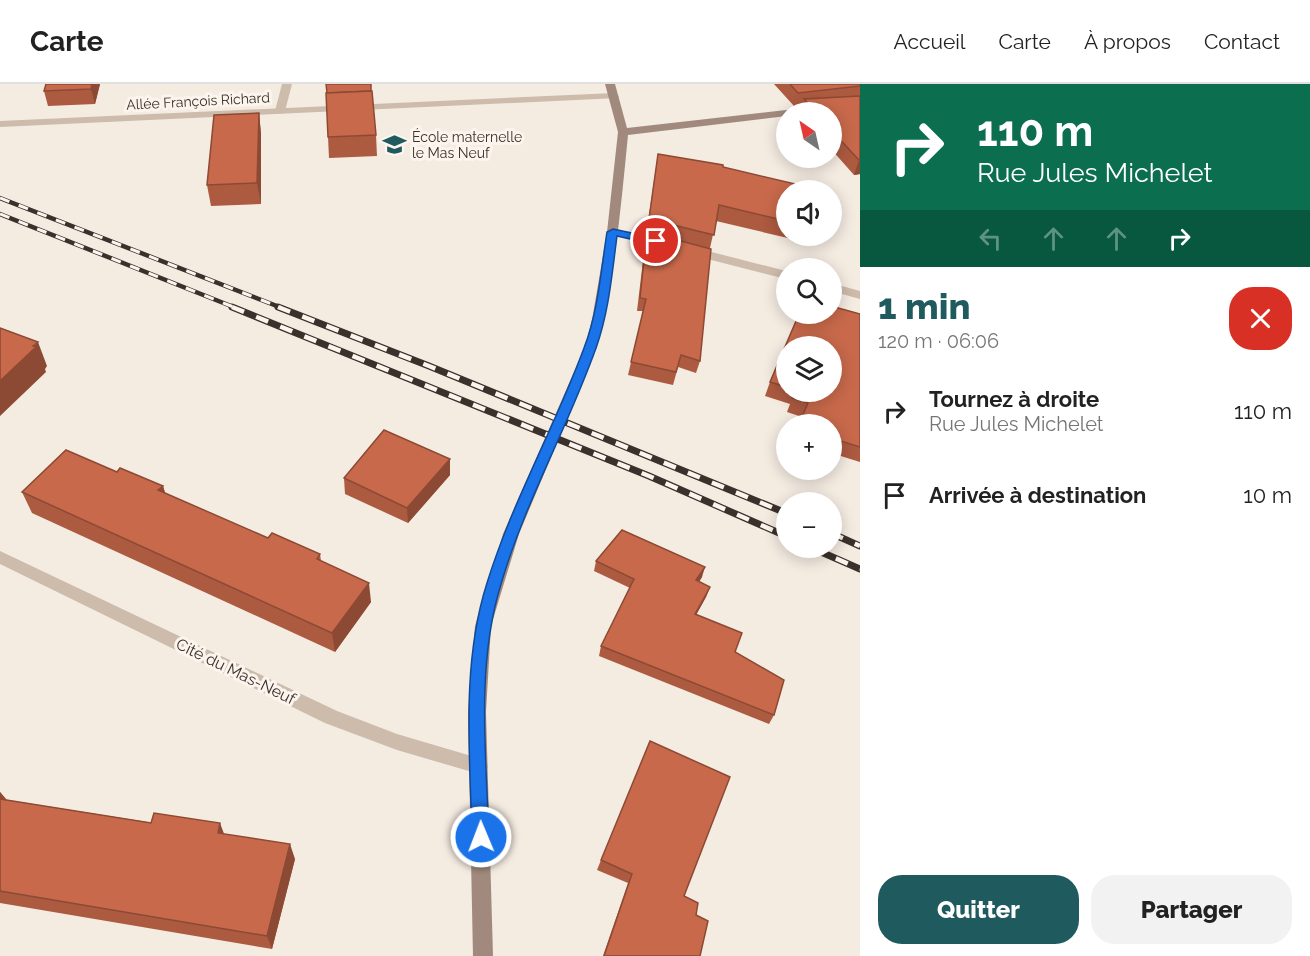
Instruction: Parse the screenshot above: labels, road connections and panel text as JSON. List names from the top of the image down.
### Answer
{
  "streets": {
    "street": ["Allée François Richard", "Cité du Mas-Neuf"]
  },
  "places": {
    "school or university": ["École maternelle le Mas Neuf"]
  },
  "north": "top left",
  "page": {
    "header": "Carte",
    "nav": [
      "Accueil",
      "Carte",
      "À propos",
      "Contact"
    ],
    "turn": ["110 m", "Rue Jules Michelet"],
    "map_buttons": ["+", "−"],
    "heading": ["1 min", "120 m · 06:06"],
    "list": [
      {
        "name": "Tournez à droite",
        "note": "Rue Jules Michelet",
        "value": "110 m"
      },
      {
        "name": "Arrivée à destination",
        "value": "10 m"
      }
    ],
    "buttons": ["Quitter", "Partager"]
  }
}
